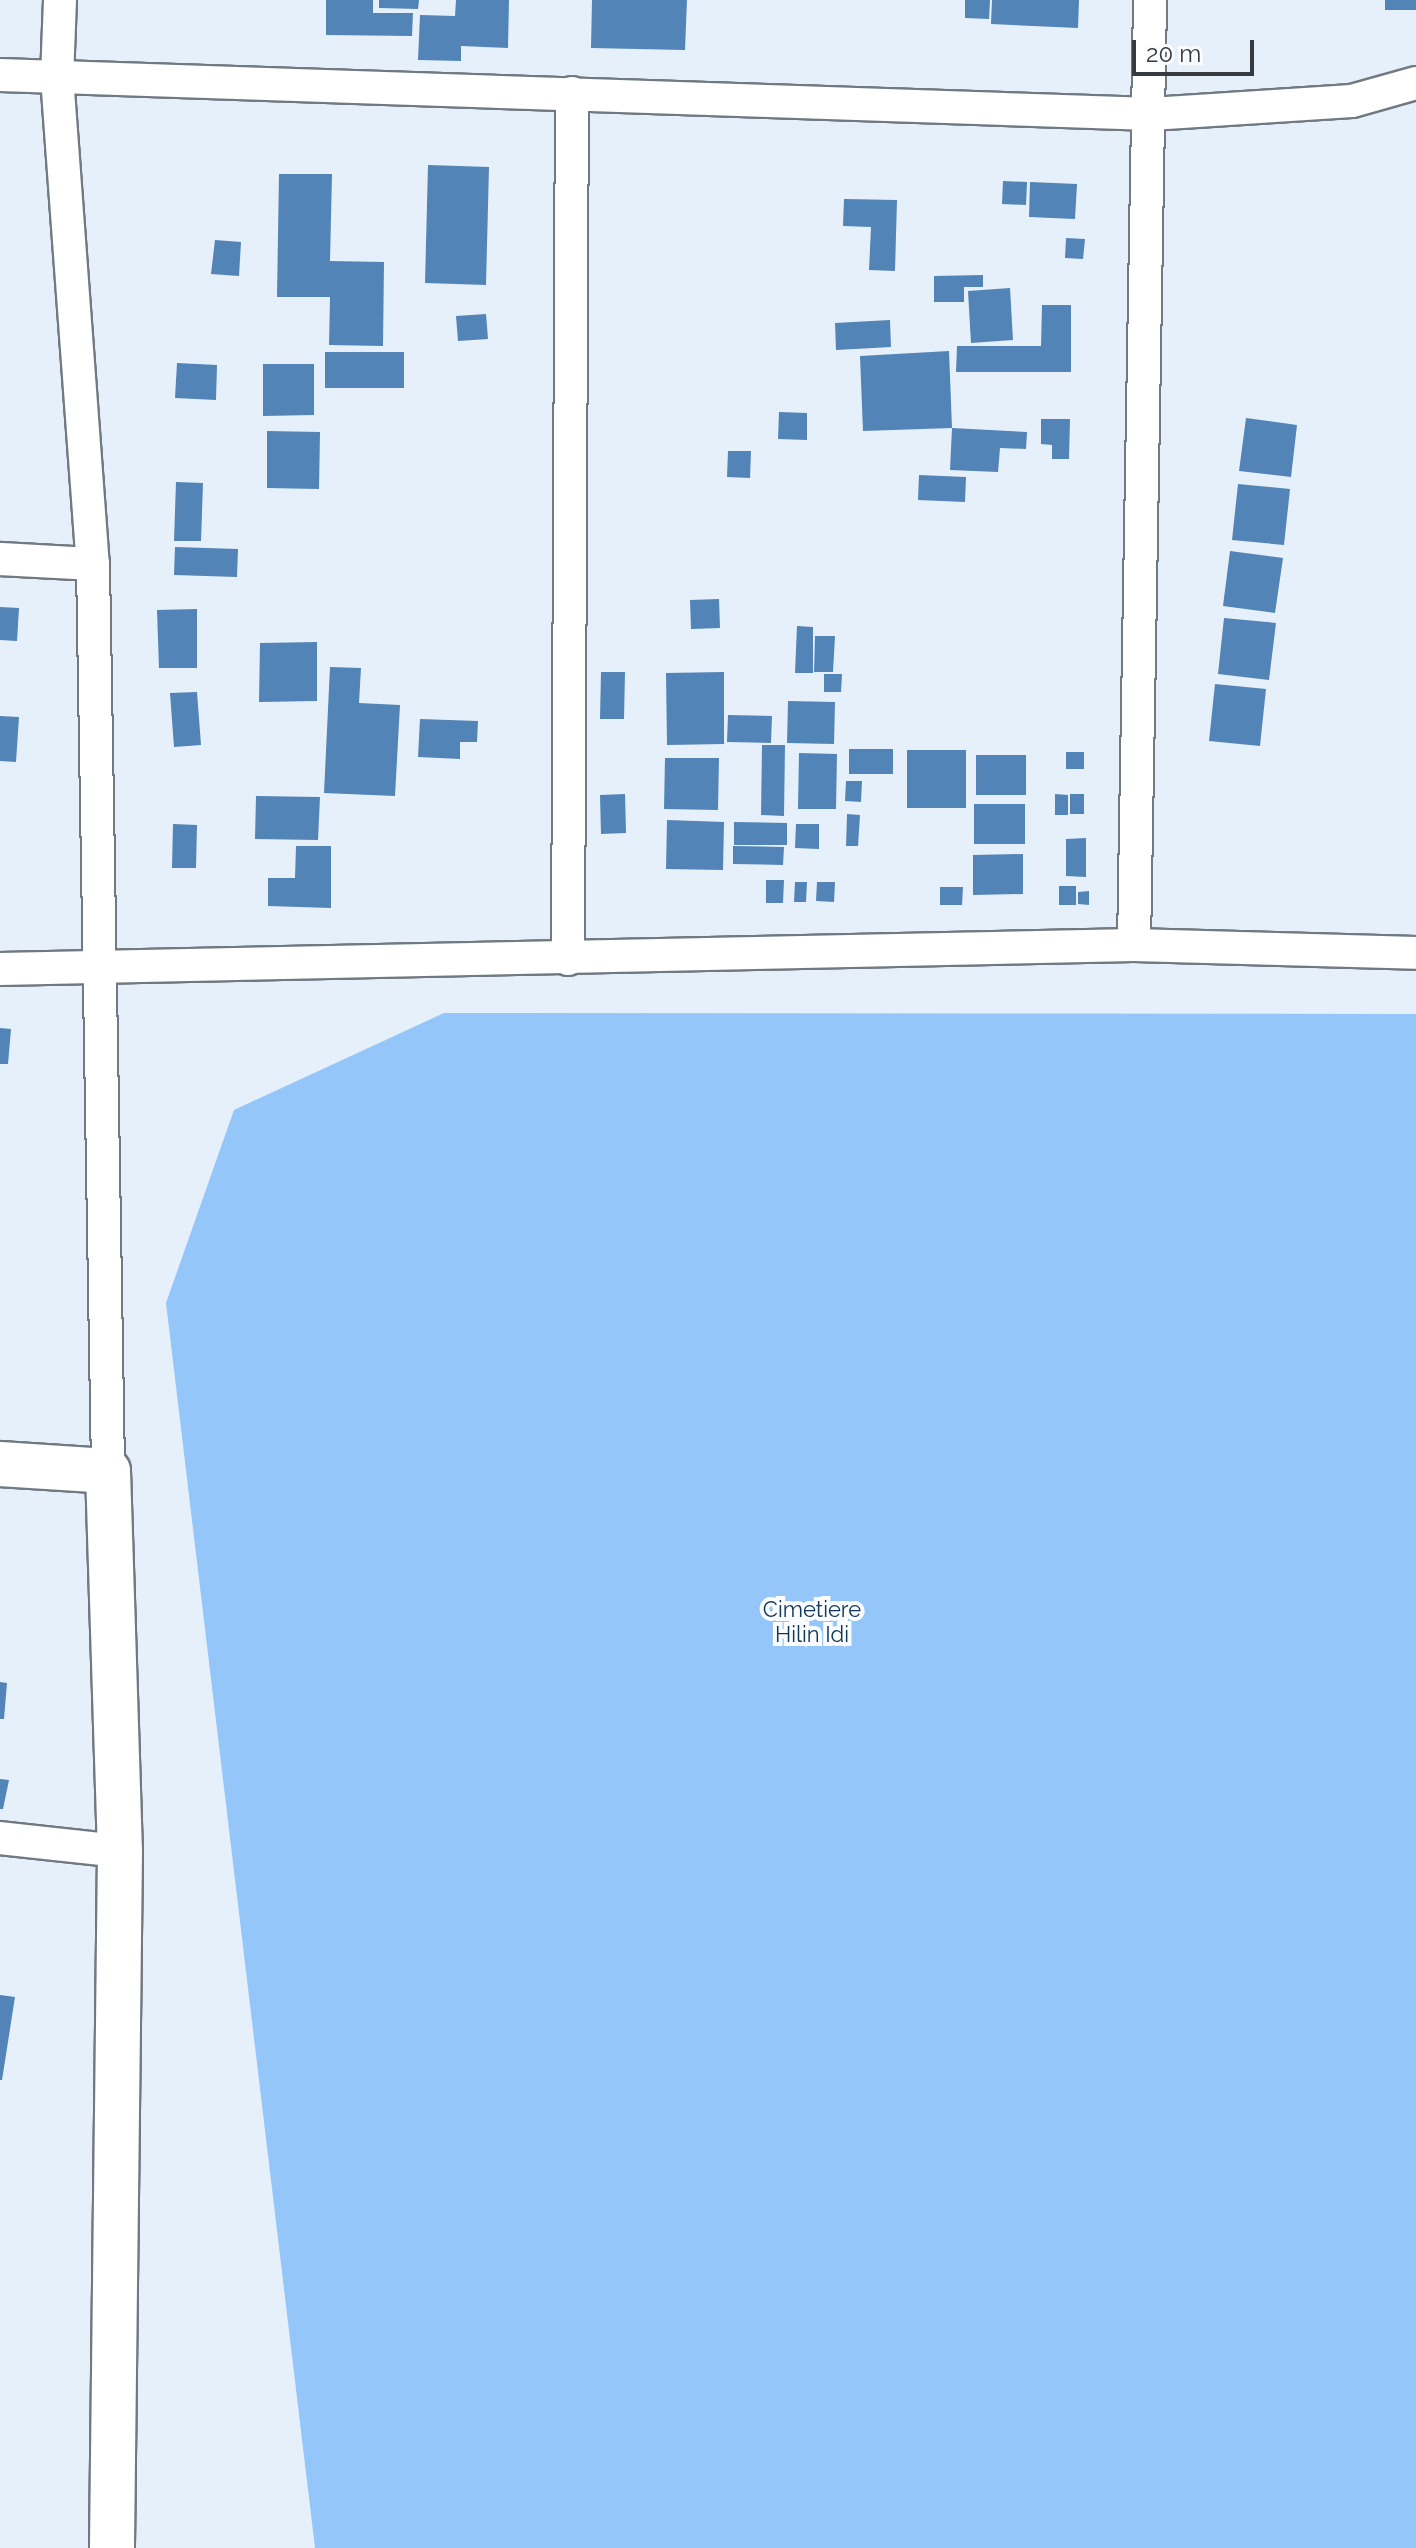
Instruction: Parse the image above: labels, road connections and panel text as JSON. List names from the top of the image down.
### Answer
{
  "parks": ["Cimetiere Hilin Idi"],
  "scale_bar": "20 m"
}
